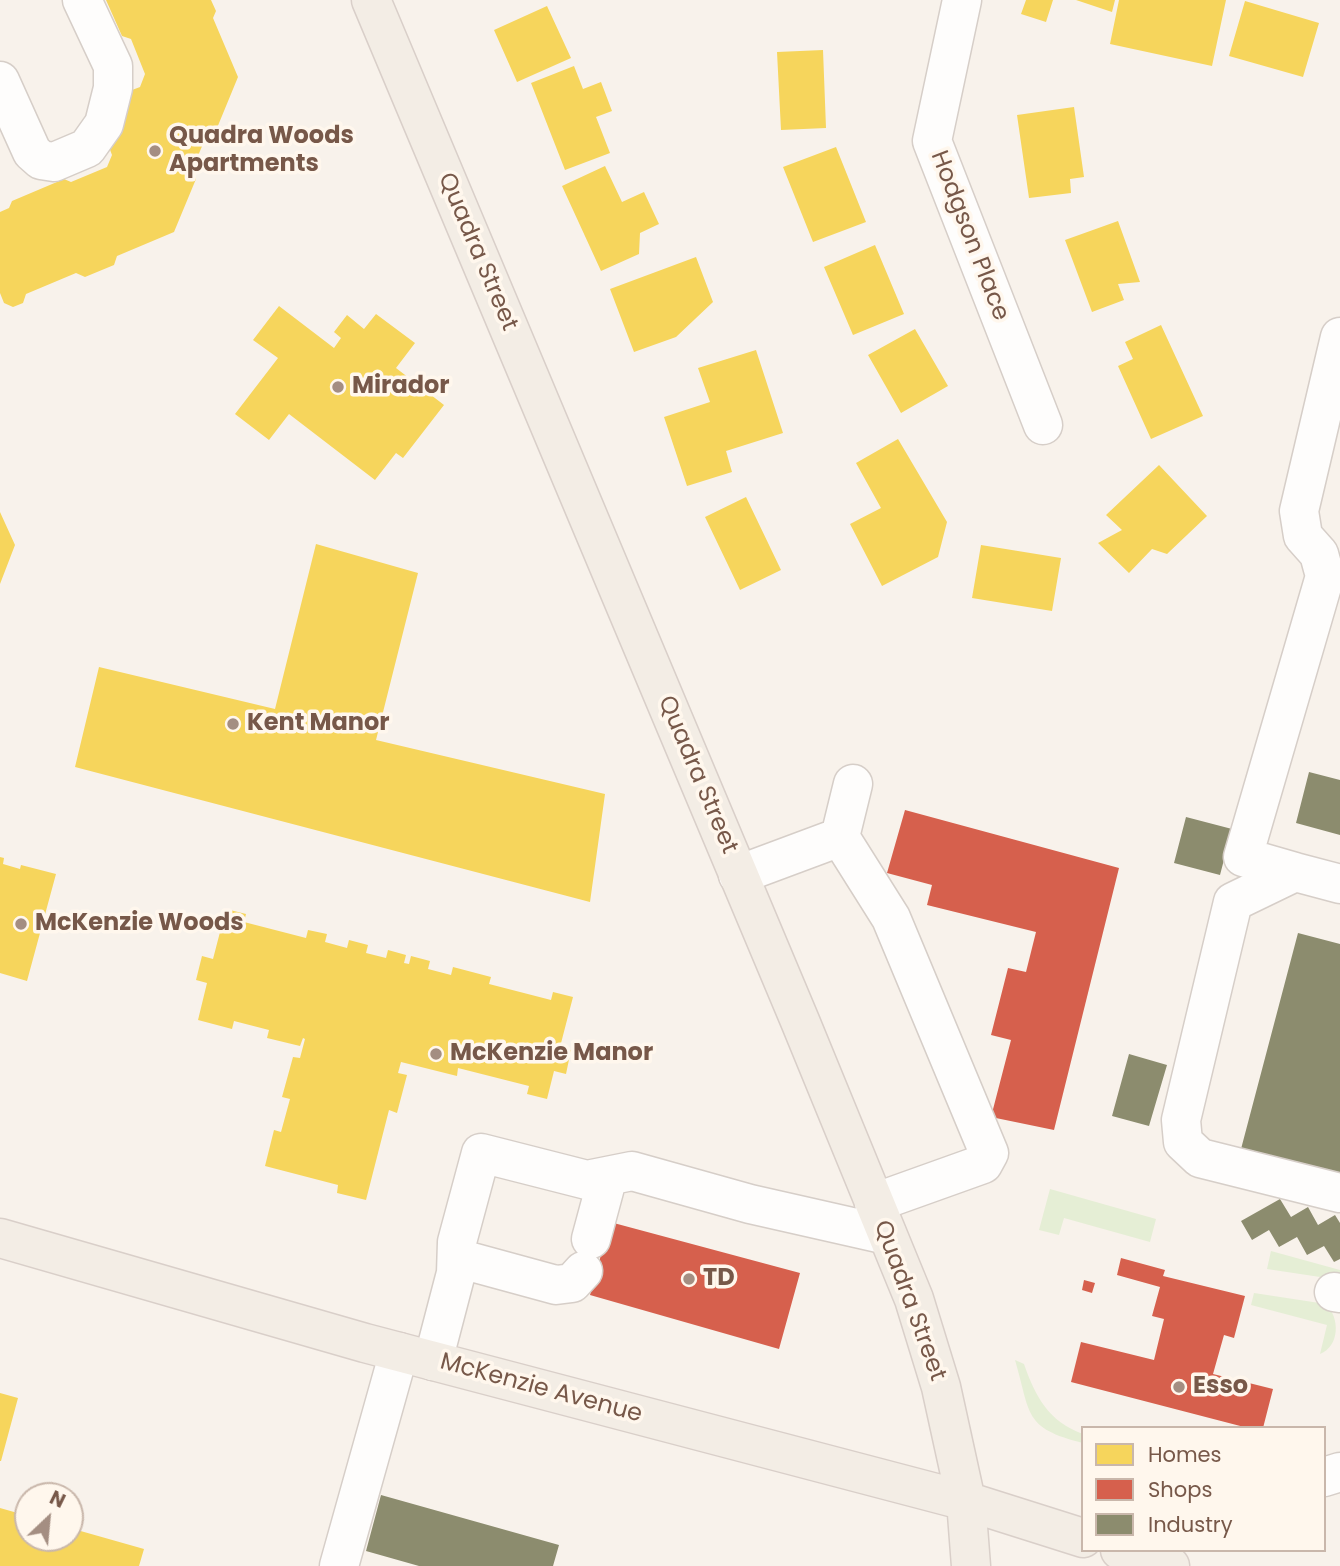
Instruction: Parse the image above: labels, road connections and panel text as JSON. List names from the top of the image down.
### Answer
{
  "streets": {
    "main road": ["Quadra Street", "McKenzie Avenue"],
    "street": ["Hodgson Place"]
  },
  "crossings": [
    ["Quadra Street", "McKenzie Avenue"]
  ],
  "places": [
    "Quadra Woods Apartments",
    "Mirador",
    "Kent Manor",
    "McKenzie Woods",
    "McKenzie Manor",
    "TD",
    "Esso"
  ],
  "legend": ["Homes", "Shops", "Industry"],
  "north": "top right"
}
